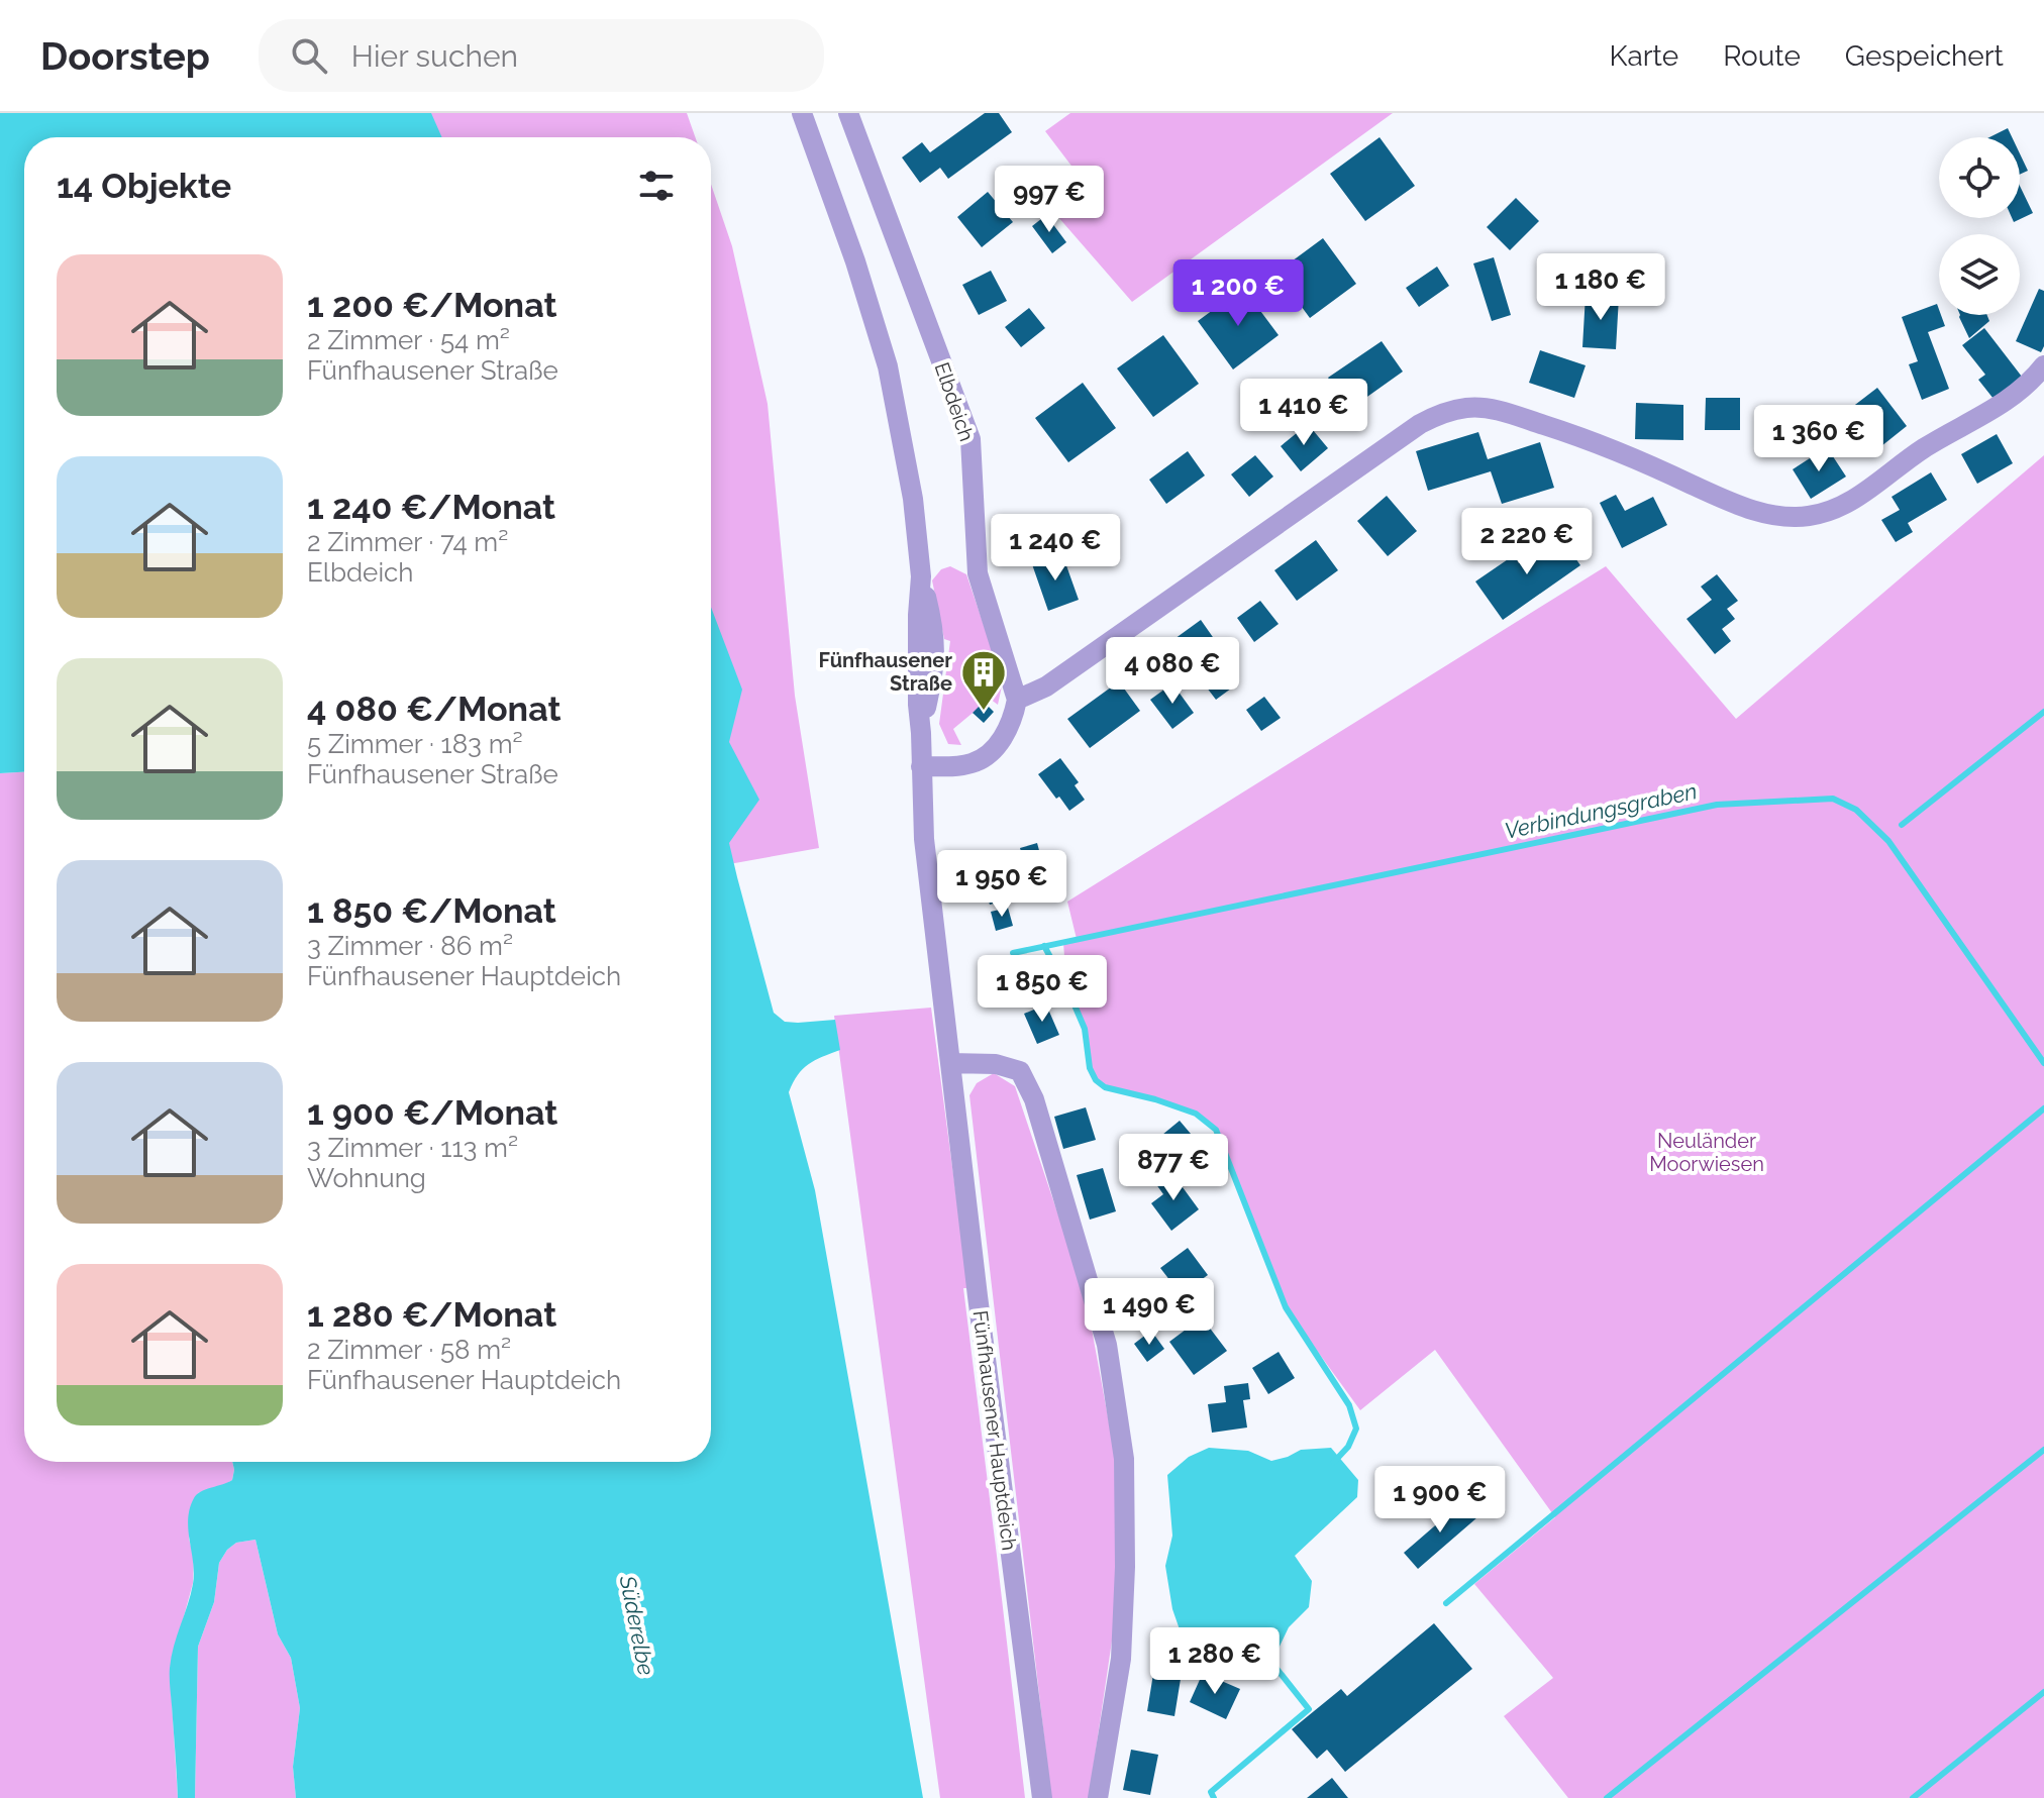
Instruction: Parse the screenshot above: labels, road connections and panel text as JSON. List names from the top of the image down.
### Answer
{
  "streets": {
    "street": ["Elbdeich", "Fünfhausener Hauptdeich"]
  },
  "water": ["Verbindungsgraben", "Süderelbe"],
  "parks": ["Neuländer Moorwiesen"],
  "places": {
    "building": ["Fünfhausener Straße"]
  },
  "page": {
    "header": "Doorstep",
    "search": "Hier suchen",
    "nav": ["Karte", "Route", "Gespeichert"],
    "heading": "14 Objekte",
    "price": [
      "997 €",
      "1 180 €",
      "1 200 €",
      "1 410 €",
      "1 360 €",
      "2 220 €",
      "1 240 €",
      "4 080 €",
      "1 950 €",
      "1 850 €",
      "877 €",
      "1 490 €",
      "1 900 €",
      "1 280 €"
    ],
    "list": [
      {
        "name": "1 200 €/Monat",
        "note": "2 Zimmer · 54 m² · Fünfhausener Straße"
      },
      {
        "name": "1 240 €/Monat",
        "note": "2 Zimmer · 74 m² · Elbdeich"
      },
      {
        "name": "4 080 €/Monat",
        "note": "5 Zimmer · 183 m² · Fünfhausener Straße"
      },
      {
        "name": "1 850 €/Monat",
        "note": "3 Zimmer · 86 m² · Fünfhausener Hauptdeich"
      },
      {
        "name": "1 900 €/Monat",
        "note": "3 Zimmer · 113 m² · Wohnung"
      },
      {
        "name": "1 280 €/Monat",
        "note": "2 Zimmer · 58 m² · Fünfhausener Hauptdeich"
      }
    ]
  }
}
